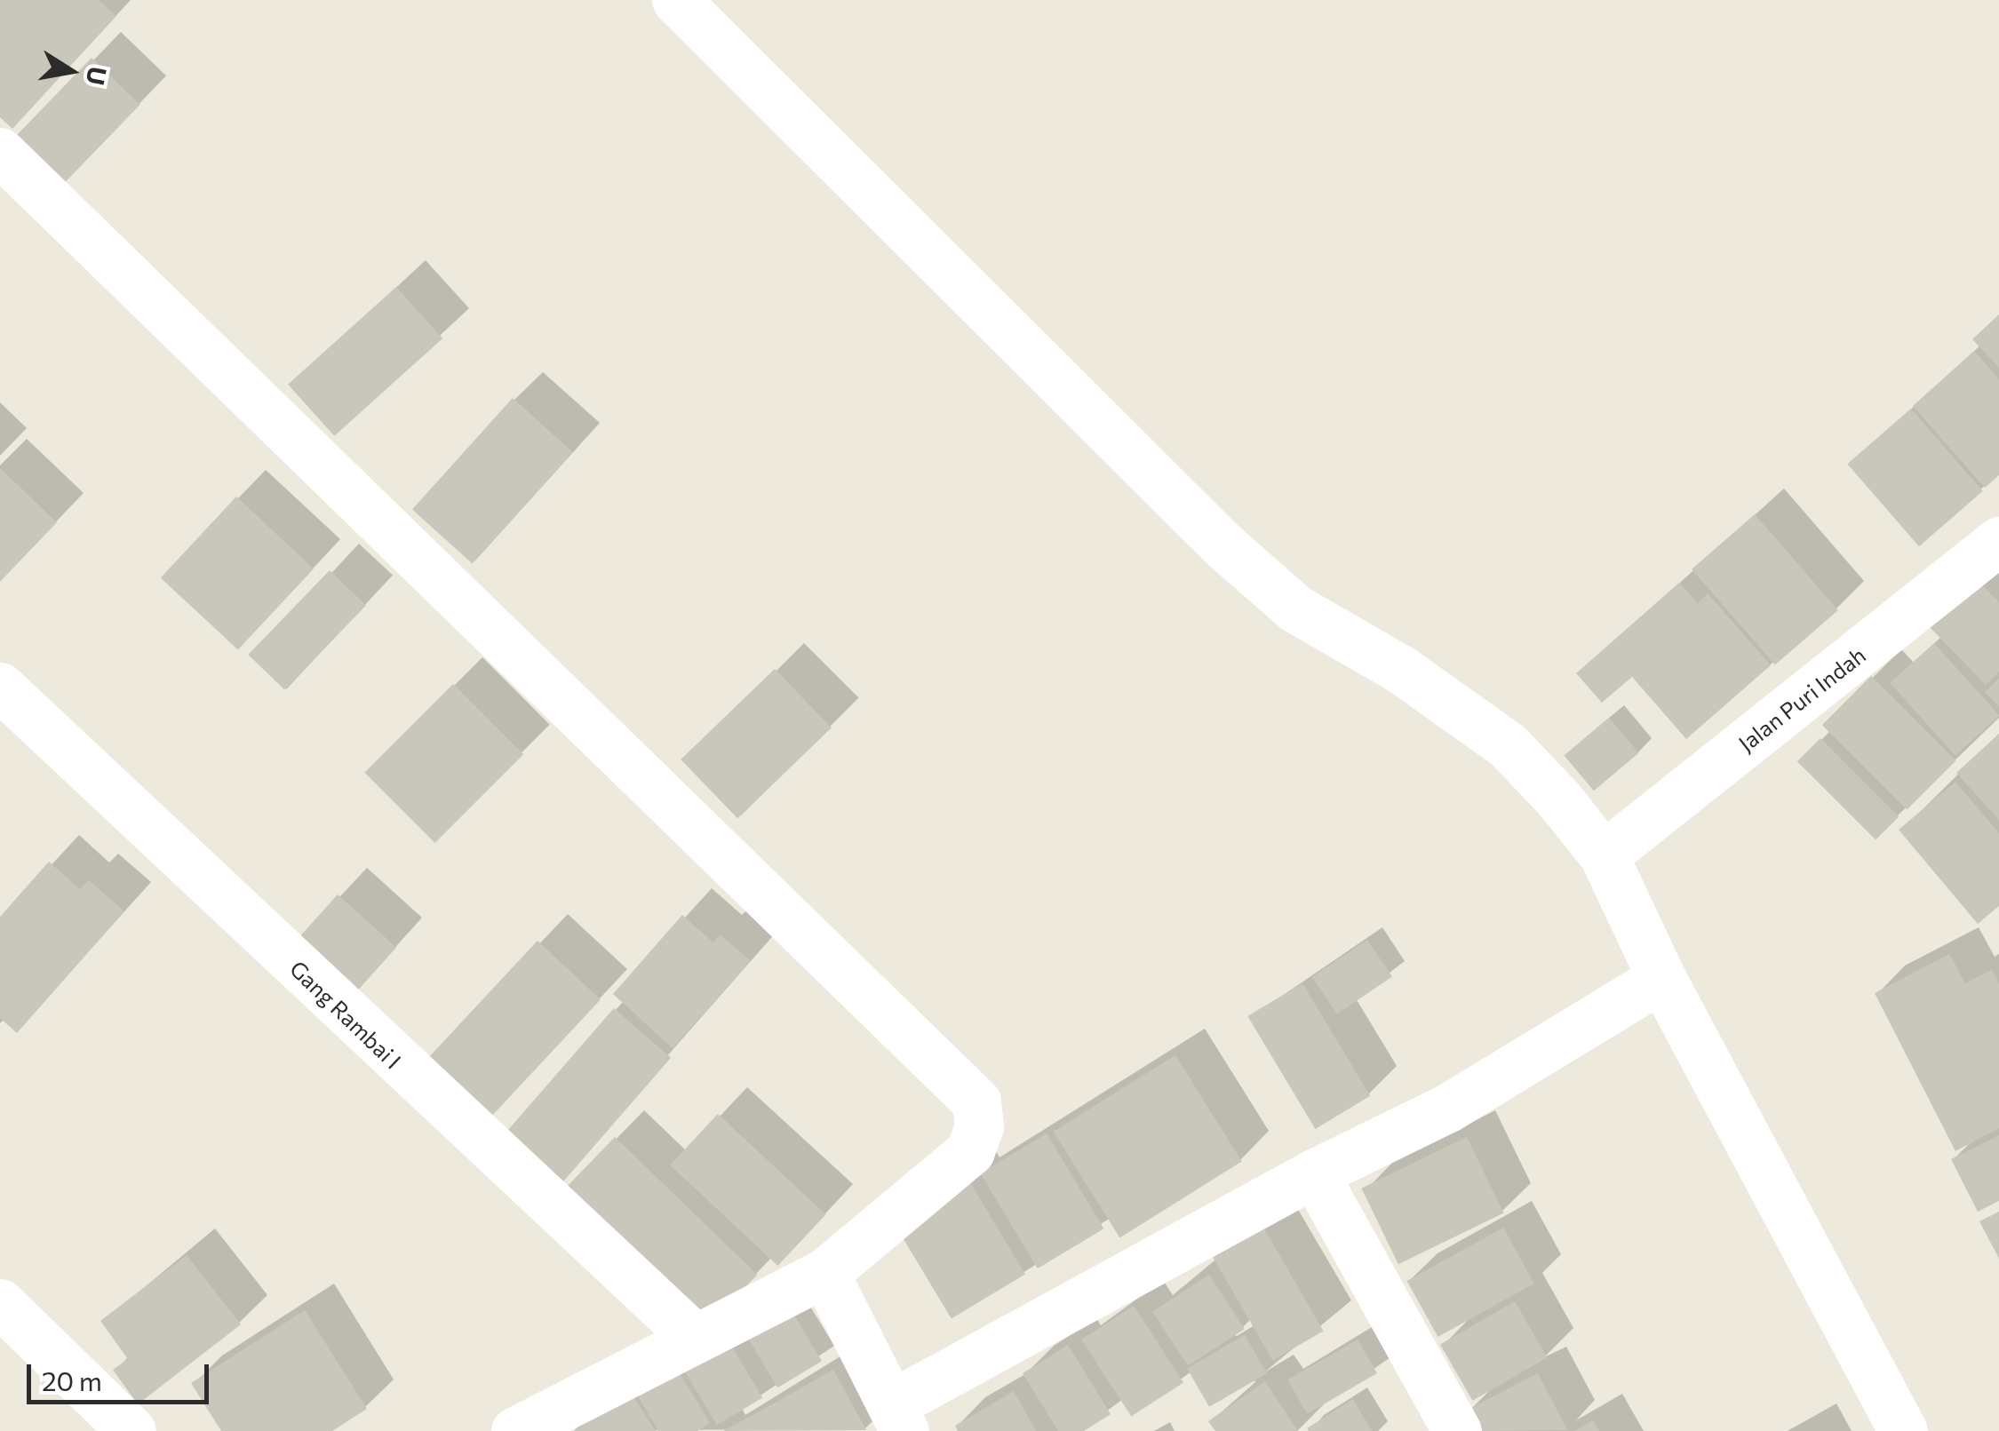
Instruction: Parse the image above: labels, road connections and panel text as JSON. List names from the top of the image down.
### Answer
{
  "streets": {
    "street": ["Jalan Puri Indah", "Gang Rambai I"]
  },
  "scale_bar": "20 m",
  "north": "right"
}
